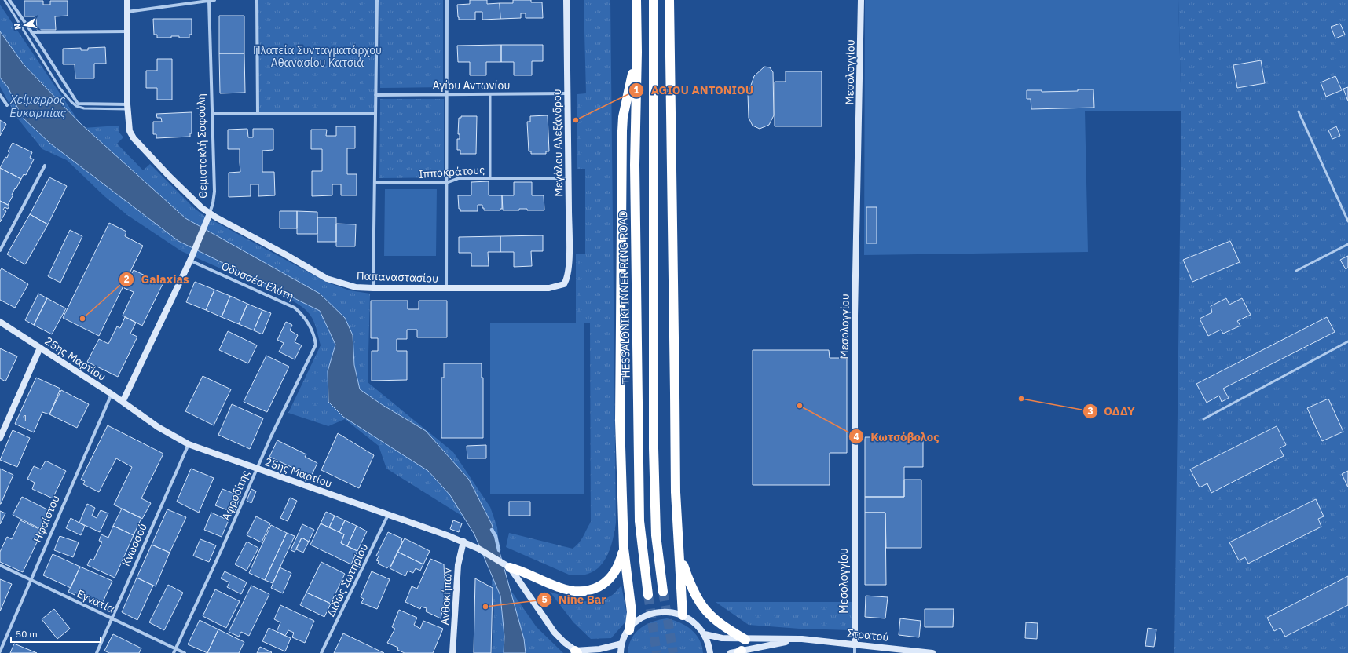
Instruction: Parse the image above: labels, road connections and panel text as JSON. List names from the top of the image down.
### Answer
{
  "streets": {
    "highway": ["THESSALONIKI INNER RING ROAD"],
    "street": [
      "Μεσολογγίου",
      "Αγίου Αντωνίου",
      "Μεγάλου Αλεξάνδρου",
      "Θεμιστοκλή Σοφούλη",
      "Ιπποκράτους",
      "Παπαναστασίου",
      "Οδυσσέα Ελύτη",
      "25ης Μαρτίου",
      "Αφροδίτης",
      "Ηφαίστου",
      "Κνωσσού",
      "Διδώς Σωτηρίου",
      "Ανθοκήπων",
      "Εγνατία",
      "Στρατού"
    ]
  },
  "crossings": [
    ["Μεσολογγίου", "Στρατού"],
    ["Αγίου Αντωνίου", "Μεγάλου Αλεξάνδρου"],
    ["Μεγάλου Αλεξάνδρου", "Ιπποκράτους"],
    ["Μεγάλου Αλεξάνδρου", "Παπαναστασίου"],
    ["Θεμιστοκλή Σοφούλη", "Παπαναστασίου"],
    ["Οδυσσέα Ελύτη", "Αφροδίτης"],
    ["25ης Μαρτίου", "Αφροδίτης"],
    ["25ης Μαρτίου", "Ηφαίστου"],
    ["25ης Μαρτίου", "Κνωσσού"],
    ["25ης Μαρτίου", "Διδώς Σωτηρίου"],
    ["25ης Μαρτίου", "Ανθοκήπων"],
    ["Αφροδίτης", "Εγνατία"],
    ["Ηφαίστου", "Εγνατία"],
    ["Κνωσσού", "Εγνατία"]
  ],
  "water": ["Χείμαρρος Ευκαρπίας"],
  "parks": ["Πλατεία Συνταγματάρχου Αθανασίου Κατσιά"],
  "places": [
    "AGIOU ANTONIOU",
    "Galaxias",
    "ΟΔΔΥ",
    "Κωτσόβολος",
    "Nine Bar"
  ],
  "house_numbers": ["1"],
  "scale_bar": "50 m",
  "north": "left"
}
